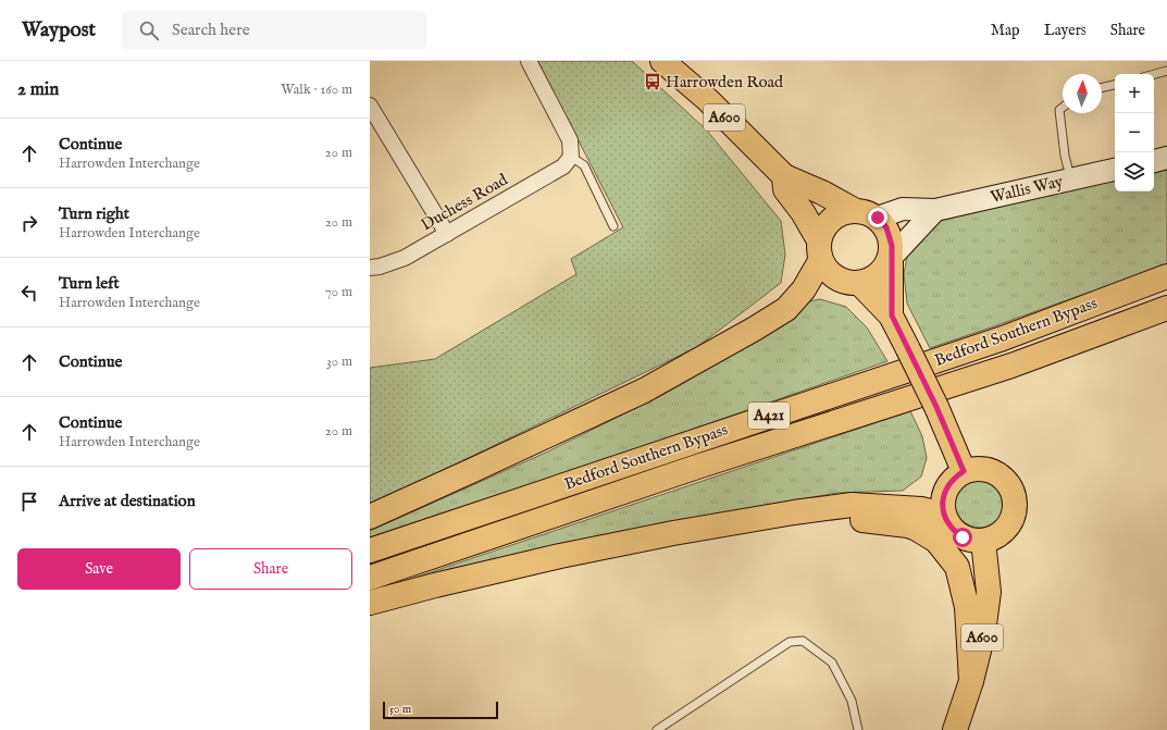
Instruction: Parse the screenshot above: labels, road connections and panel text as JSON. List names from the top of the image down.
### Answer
{
  "streets": {
    "main road": ["A600", "Bedford Southern Bypass", "A421"],
    "street": ["Wallis Way", "Duchess Road"]
  },
  "crossings": [
    ["A600", "Wallis Way"]
  ],
  "places": {
    "bus stop": ["Harrowden Road"]
  },
  "scale_bar": "50 m",
  "north": "top",
  "page": {
    "header": "Waypost",
    "search": "Search here",
    "nav": ["Map", "Layers", "Share"],
    "heading": ["2 min", "Walk · 160 m"],
    "map_buttons": ["+", "−"],
    "list": [
      ["Continue", "Harrowden Interchange", "20 m"],
      ["Turn right", "Harrowden Interchange", "20 m"],
      ["Turn left", "Harrowden Interchange", "70 m"],
      ["Continue", "30 m"],
      ["Continue", "Harrowden Interchange", "20 m"],
      "Arrive at destination"
    ],
    "buttons": ["Save", "Share"],
    "scale": "50 m"
  }
}
